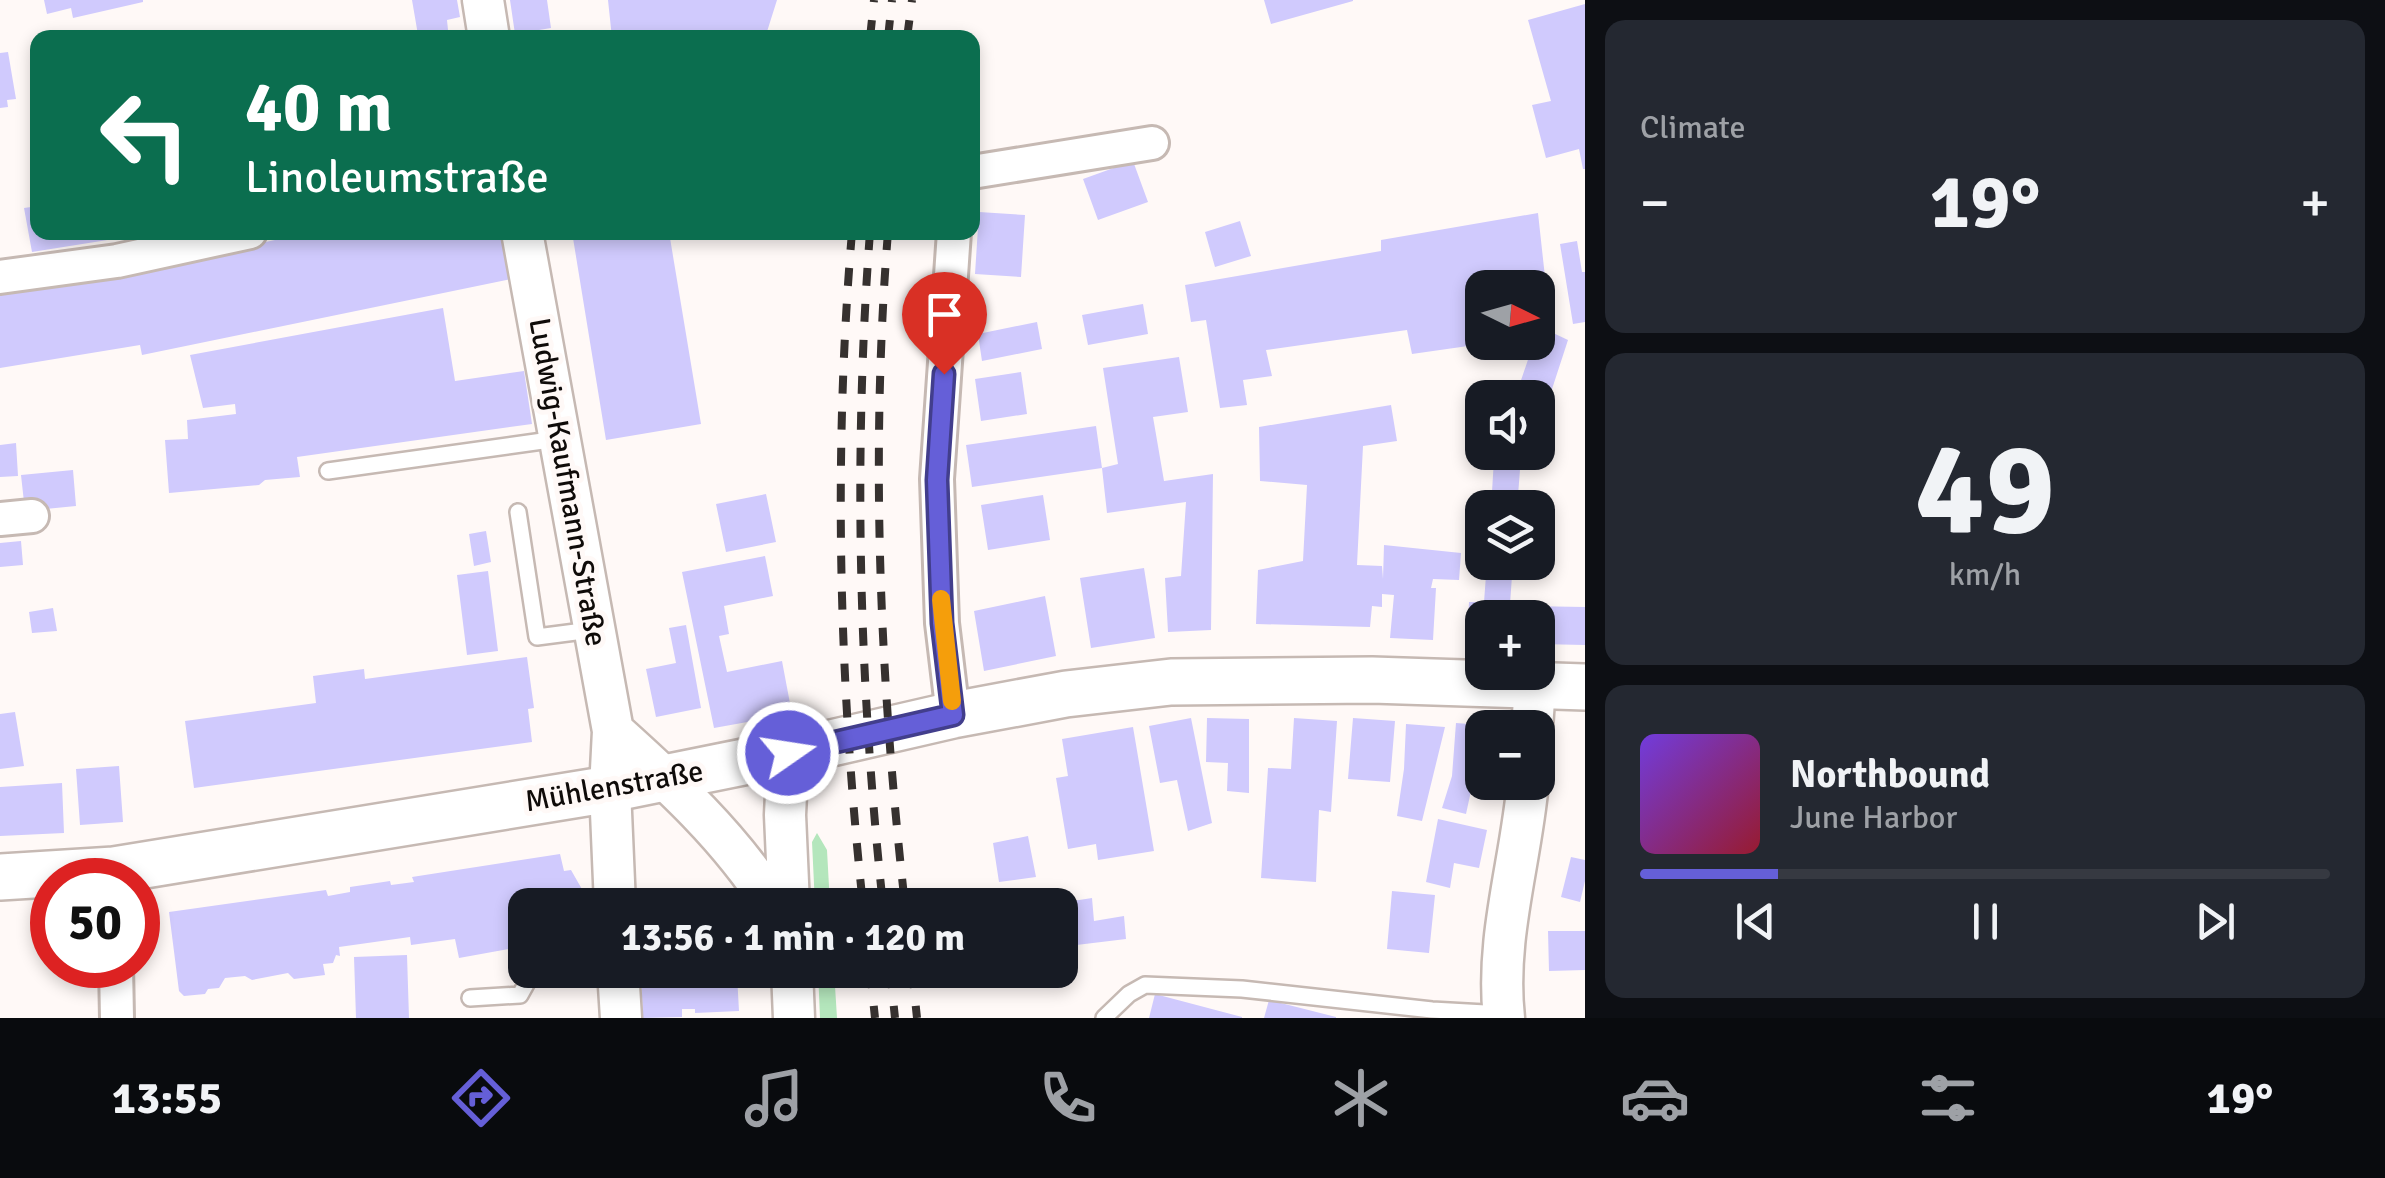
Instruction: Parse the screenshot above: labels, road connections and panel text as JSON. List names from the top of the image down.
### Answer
{
  "streets": {
    "main road": ["Mühlenstraße"],
    "street": ["Ludwig-Kaufmann-Straße"]
  },
  "crossings": [
    ["Ludwig-Kaufmann-Straße", "Mühlenstraße"]
  ],
  "north": "right",
  "page": {
    "tile": [
      "Climate",
      ["49", "km/h"]
    ],
    "turn": ["40 m", "Linoleumstraße"],
    "heat": ["−", "19°", "+"],
    "map_buttons": ["+", "−"],
    "song": ["Northbound", "June Harbor"],
    "limit": "50",
    "trip": "13:56 · 1 min · 120 m",
    "tabs": ["13:55", "19°"]
  }
}
